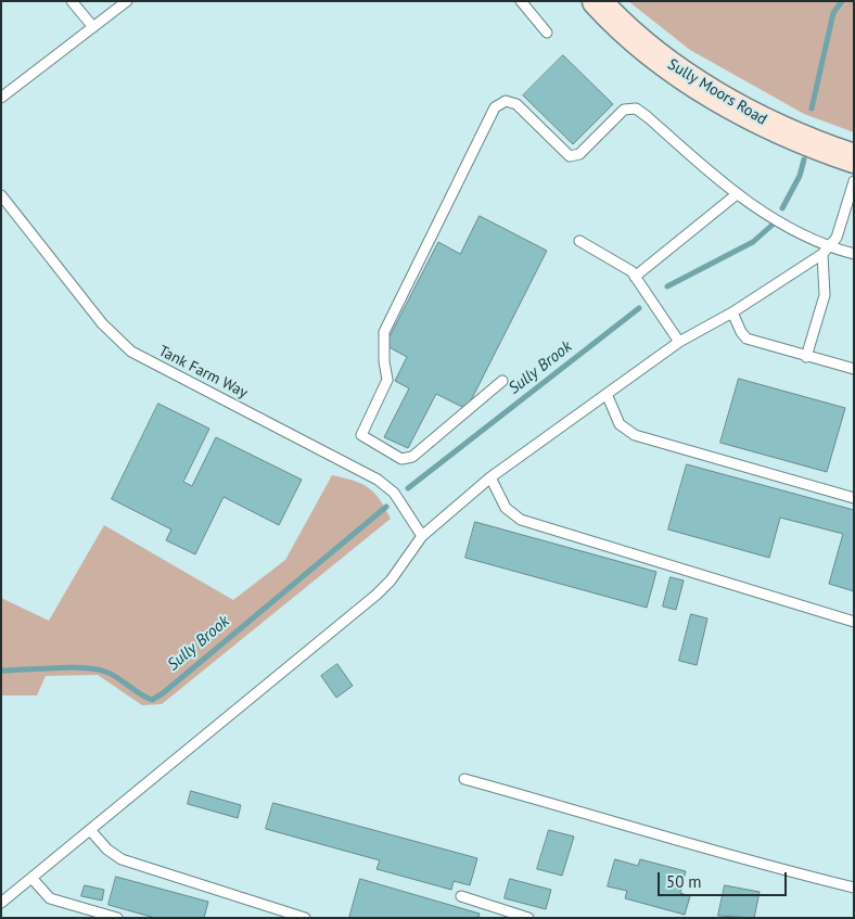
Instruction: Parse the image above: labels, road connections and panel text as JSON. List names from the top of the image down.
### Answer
{
  "streets": {
    "main road": ["Sully Moors Road"],
    "lane": ["Tank Farm Way"]
  },
  "water": ["Sully Brook"],
  "scale_bar": "50 m"
}
